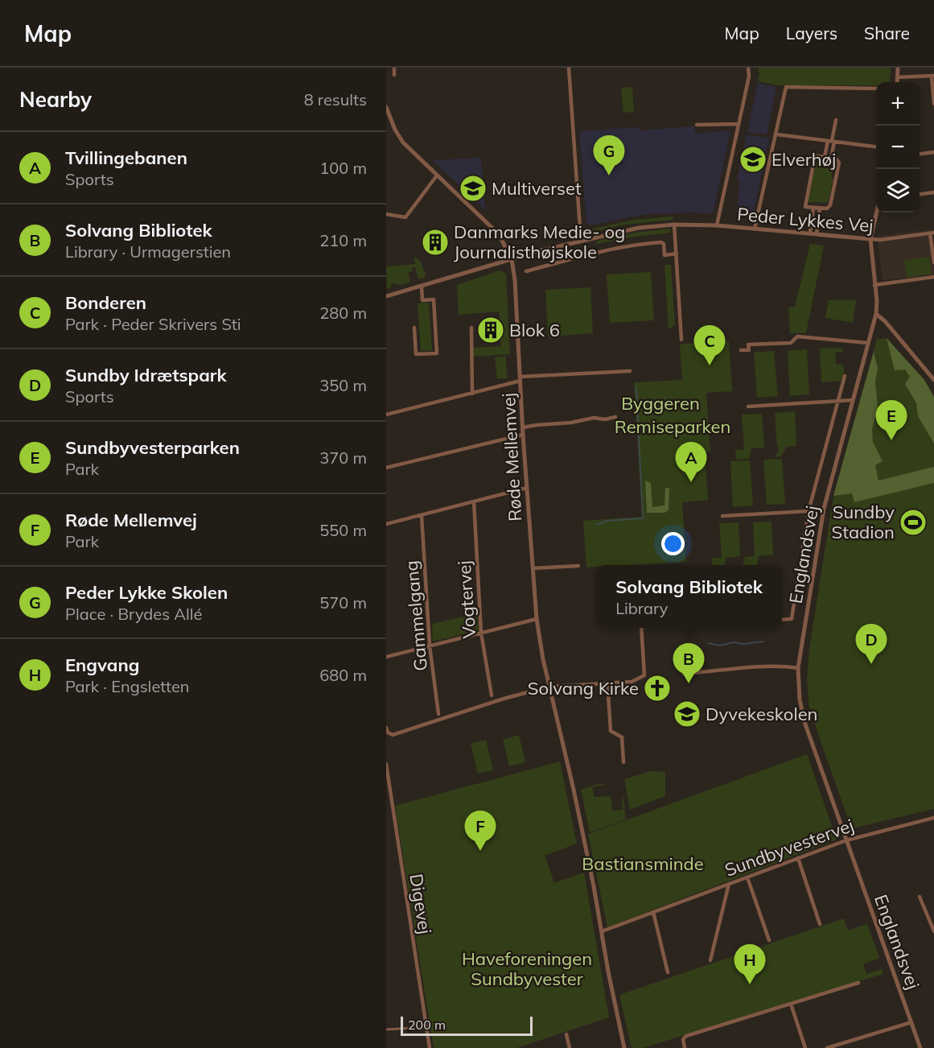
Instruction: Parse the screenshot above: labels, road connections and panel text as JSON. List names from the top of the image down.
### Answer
{
  "streets": {
    "street": [
      "Peder Lykkes Vej",
      "Røde Mellemvej",
      "Englandsvej",
      "Vogtervej",
      "Gammelgang",
      "Sundbyvestervej",
      "Digevej"
    ]
  },
  "crossings": [
    ["Peder Lykkes Vej", "Røde Mellemvej"],
    ["Peder Lykkes Vej", "Englandsvej"],
    ["Røde Mellemvej", "Sundbyvestervej"],
    ["Englandsvej", "Sundbyvestervej"]
  ],
  "parks": [
    "Byggeren",
    "Remiseparken",
    "Bastiansminde",
    "Haveforeningen Sundbyvester"
  ],
  "places": {
    "school or university": ["Elverhøj", "Multiverset", "Dyvekeskolen"],
    "building": ["Danmarks Medie- og Journalisthøjskole", "Blok 6"],
    "sports": ["Sundby Stadion"],
    "church": ["Solvang Kirke"]
  },
  "scale_bar": "200 m",
  "page": {
    "header": "Map",
    "nav": ["Map", "Layers", "Share"],
    "heading": ["Nearby", "8 results"],
    "map_buttons": ["+", "−"],
    "list": [
      {
        "mark": "A",
        "name": "Tvillingebanen",
        "note": "Sports",
        "value": "100 m"
      },
      {
        "mark": "B",
        "name": "Solvang Bibliotek",
        "note": "Library · Urmagerstien",
        "value": "210 m"
      },
      {
        "mark": "C",
        "name": "Bonderen",
        "note": "Park · Peder Skrivers Sti",
        "value": "280 m"
      },
      {
        "mark": "D",
        "name": "Sundby Idrætspark",
        "note": "Sports",
        "value": "350 m"
      },
      {
        "mark": "E",
        "name": "Sundbyvesterparken",
        "note": "Park",
        "value": "370 m"
      },
      {
        "mark": "F",
        "name": "Røde Mellemvej",
        "note": "Park",
        "value": "550 m"
      },
      {
        "mark": "G",
        "name": "Peder Lykke Skolen",
        "note": "Place · Brydes Allé",
        "value": "570 m"
      },
      {
        "mark": "H",
        "name": "Engvang",
        "note": "Park · Engsletten",
        "value": "680 m"
      }
    ],
    "pins": [
      "G",
      "C",
      "E",
      "A",
      "D",
      "B",
      "F",
      "H"
    ],
    "popup": ["Solvang Bibliotek", "Library"],
    "scale": "200 m"
  }
}
